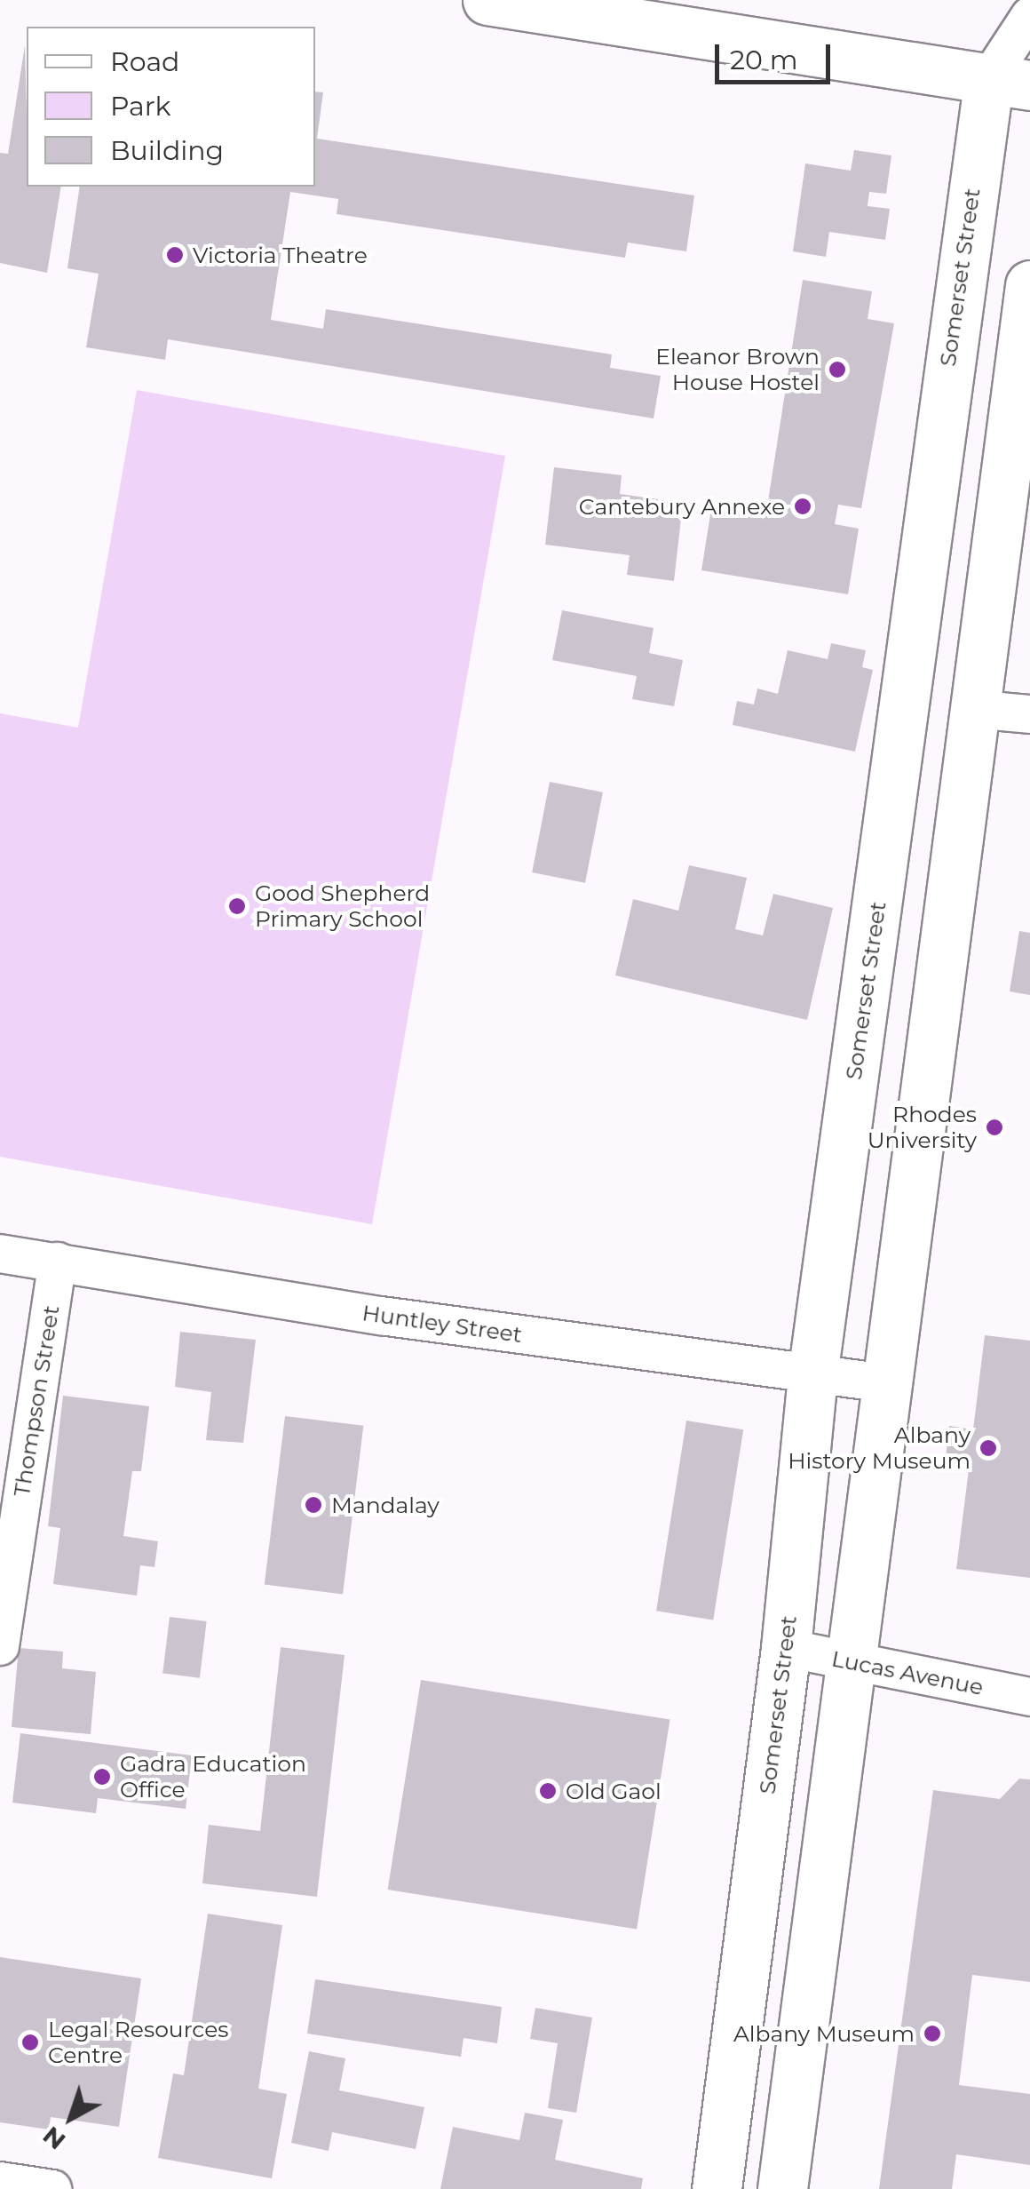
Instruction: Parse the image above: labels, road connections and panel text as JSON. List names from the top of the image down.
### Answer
{
  "streets": {
    "main road": ["Somerset Street"],
    "street": ["Huntley Street", "Thompson Street", "Lucas Avenue"]
  },
  "crossings": [
    ["Somerset Street", "Huntley Street"],
    ["Somerset Street", "Lucas Avenue"],
    ["Huntley Street", "Thompson Street"]
  ],
  "places": [
    "Victoria Theatre",
    "Eleanor Brown House Hostel",
    "Cantebury Annexe",
    "Good Shepherd Primary School",
    "Rhodes University",
    "Albany History Museum",
    "Mandalay",
    "Gadra Education Office",
    "Old Gaol",
    "Albany Museum",
    "Legal Resources Centre"
  ],
  "legend": ["Road", "Park", "Building"],
  "scale_bar": "20 m",
  "north": "bottom left"
}
